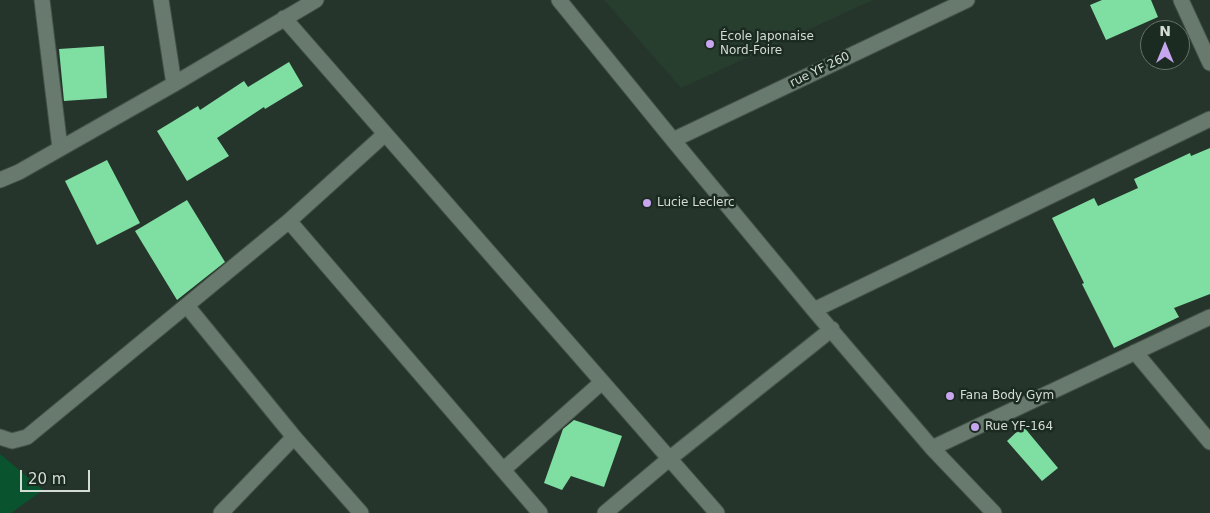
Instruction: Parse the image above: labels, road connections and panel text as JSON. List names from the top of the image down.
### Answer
{
  "streets": {
    "street": ["rue YF 260"]
  },
  "places": [
    "École Japonaise Nord-Foire",
    "Lucie Leclerc",
    "Fana Body Gym",
    "Rue YF-164"
  ],
  "scale_bar": "20 m",
  "north": "top"
}
